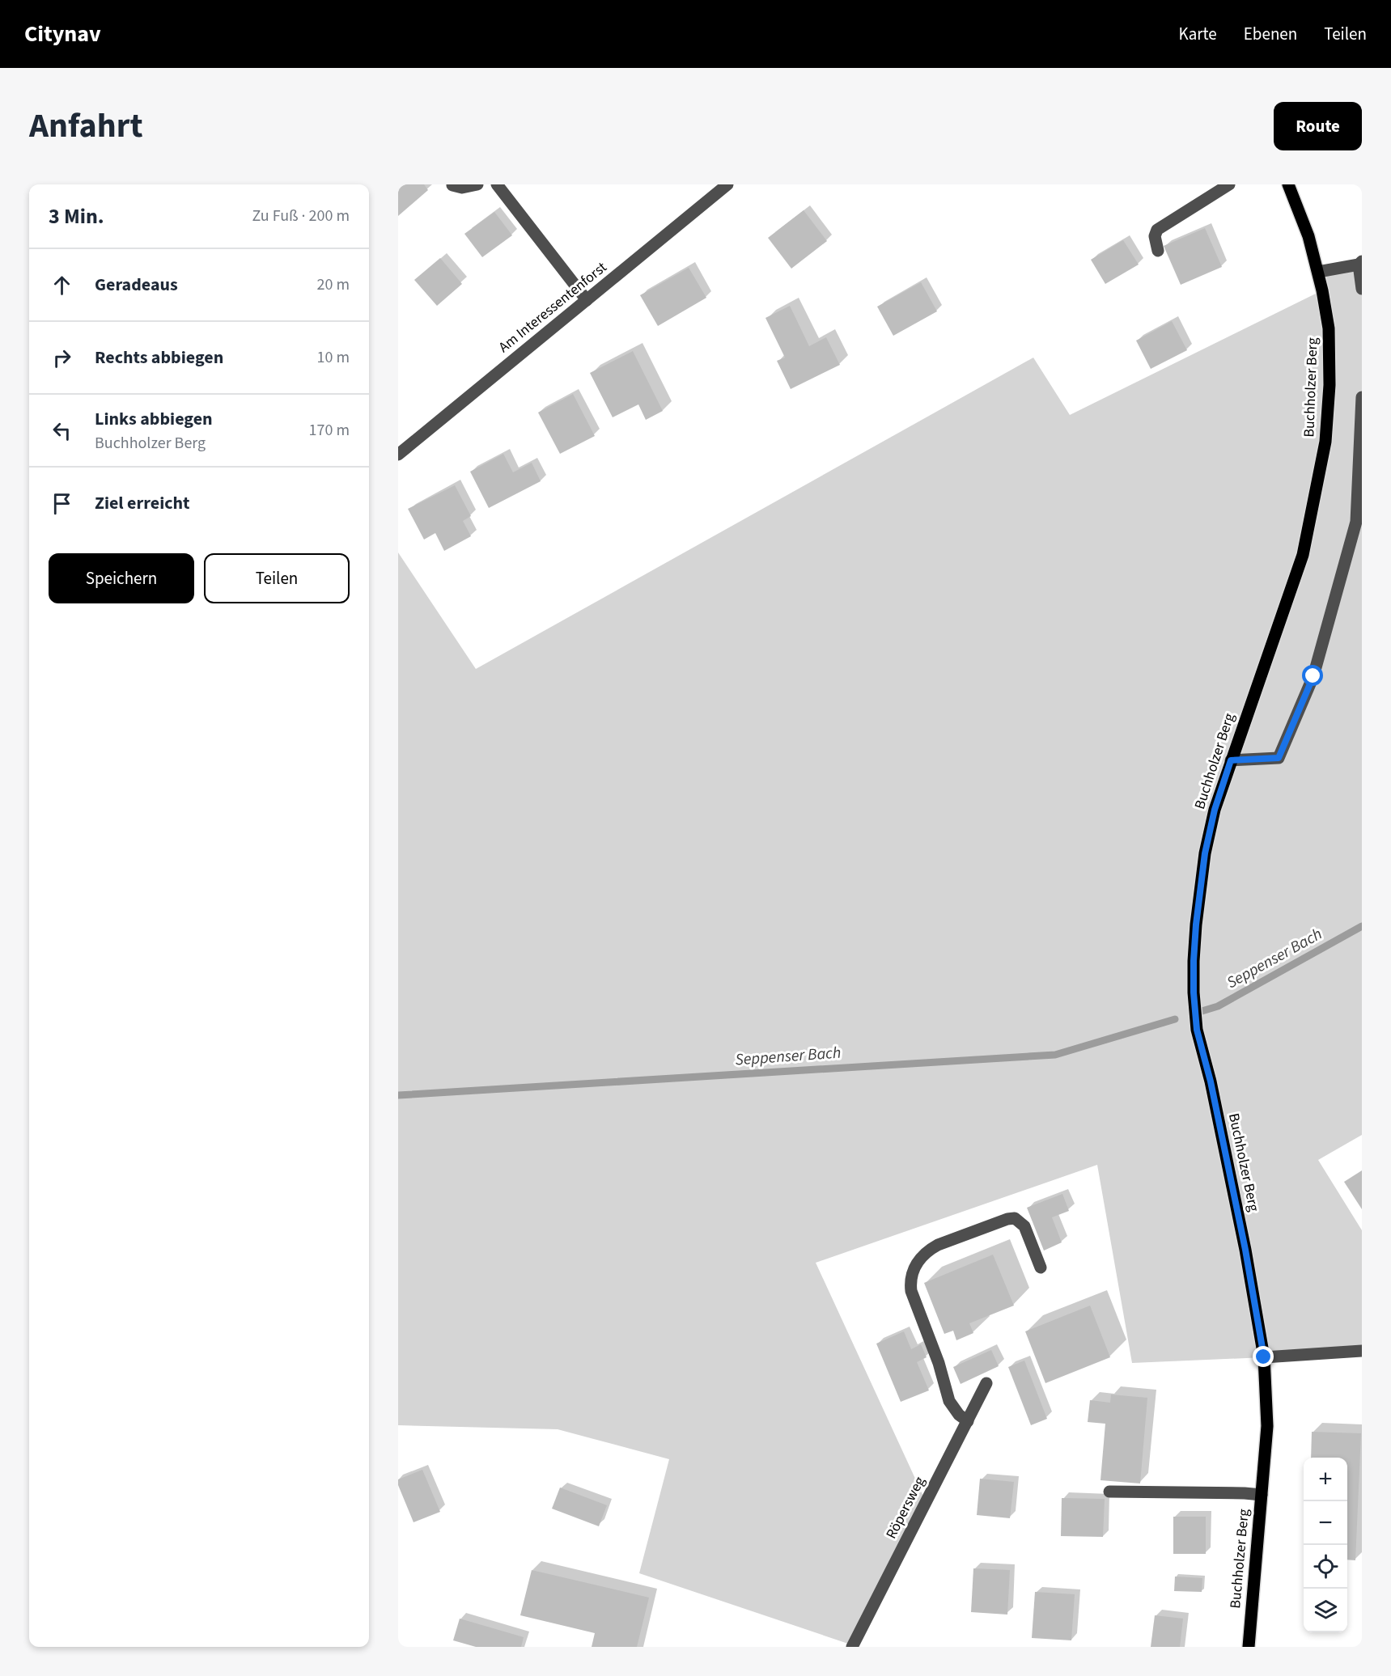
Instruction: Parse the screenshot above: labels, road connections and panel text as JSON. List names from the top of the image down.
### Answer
{
  "streets": {
    "main road": ["Buchholzer Berg"],
    "street": ["Am Interessentenforst", "Röpersweg"]
  },
  "water": ["Seppenser Bach"],
  "page": {
    "header": "Citynav",
    "nav": ["Karte", "Ebenen", "Teilen"],
    "title": "Anfahrt",
    "buttons": [
      "Route",
      ["Speichern", "Teilen"]
    ],
    "heading": ["3 Min.", "Zu Fuß · 200 m"],
    "list": [
      ["Geradeaus", "20 m"],
      ["Rechts abbiegen", "10 m"],
      ["Links abbiegen", "Buchholzer Berg", "170 m"],
      "Ziel erreicht"
    ],
    "map_buttons": ["+", "−"]
  }
}
